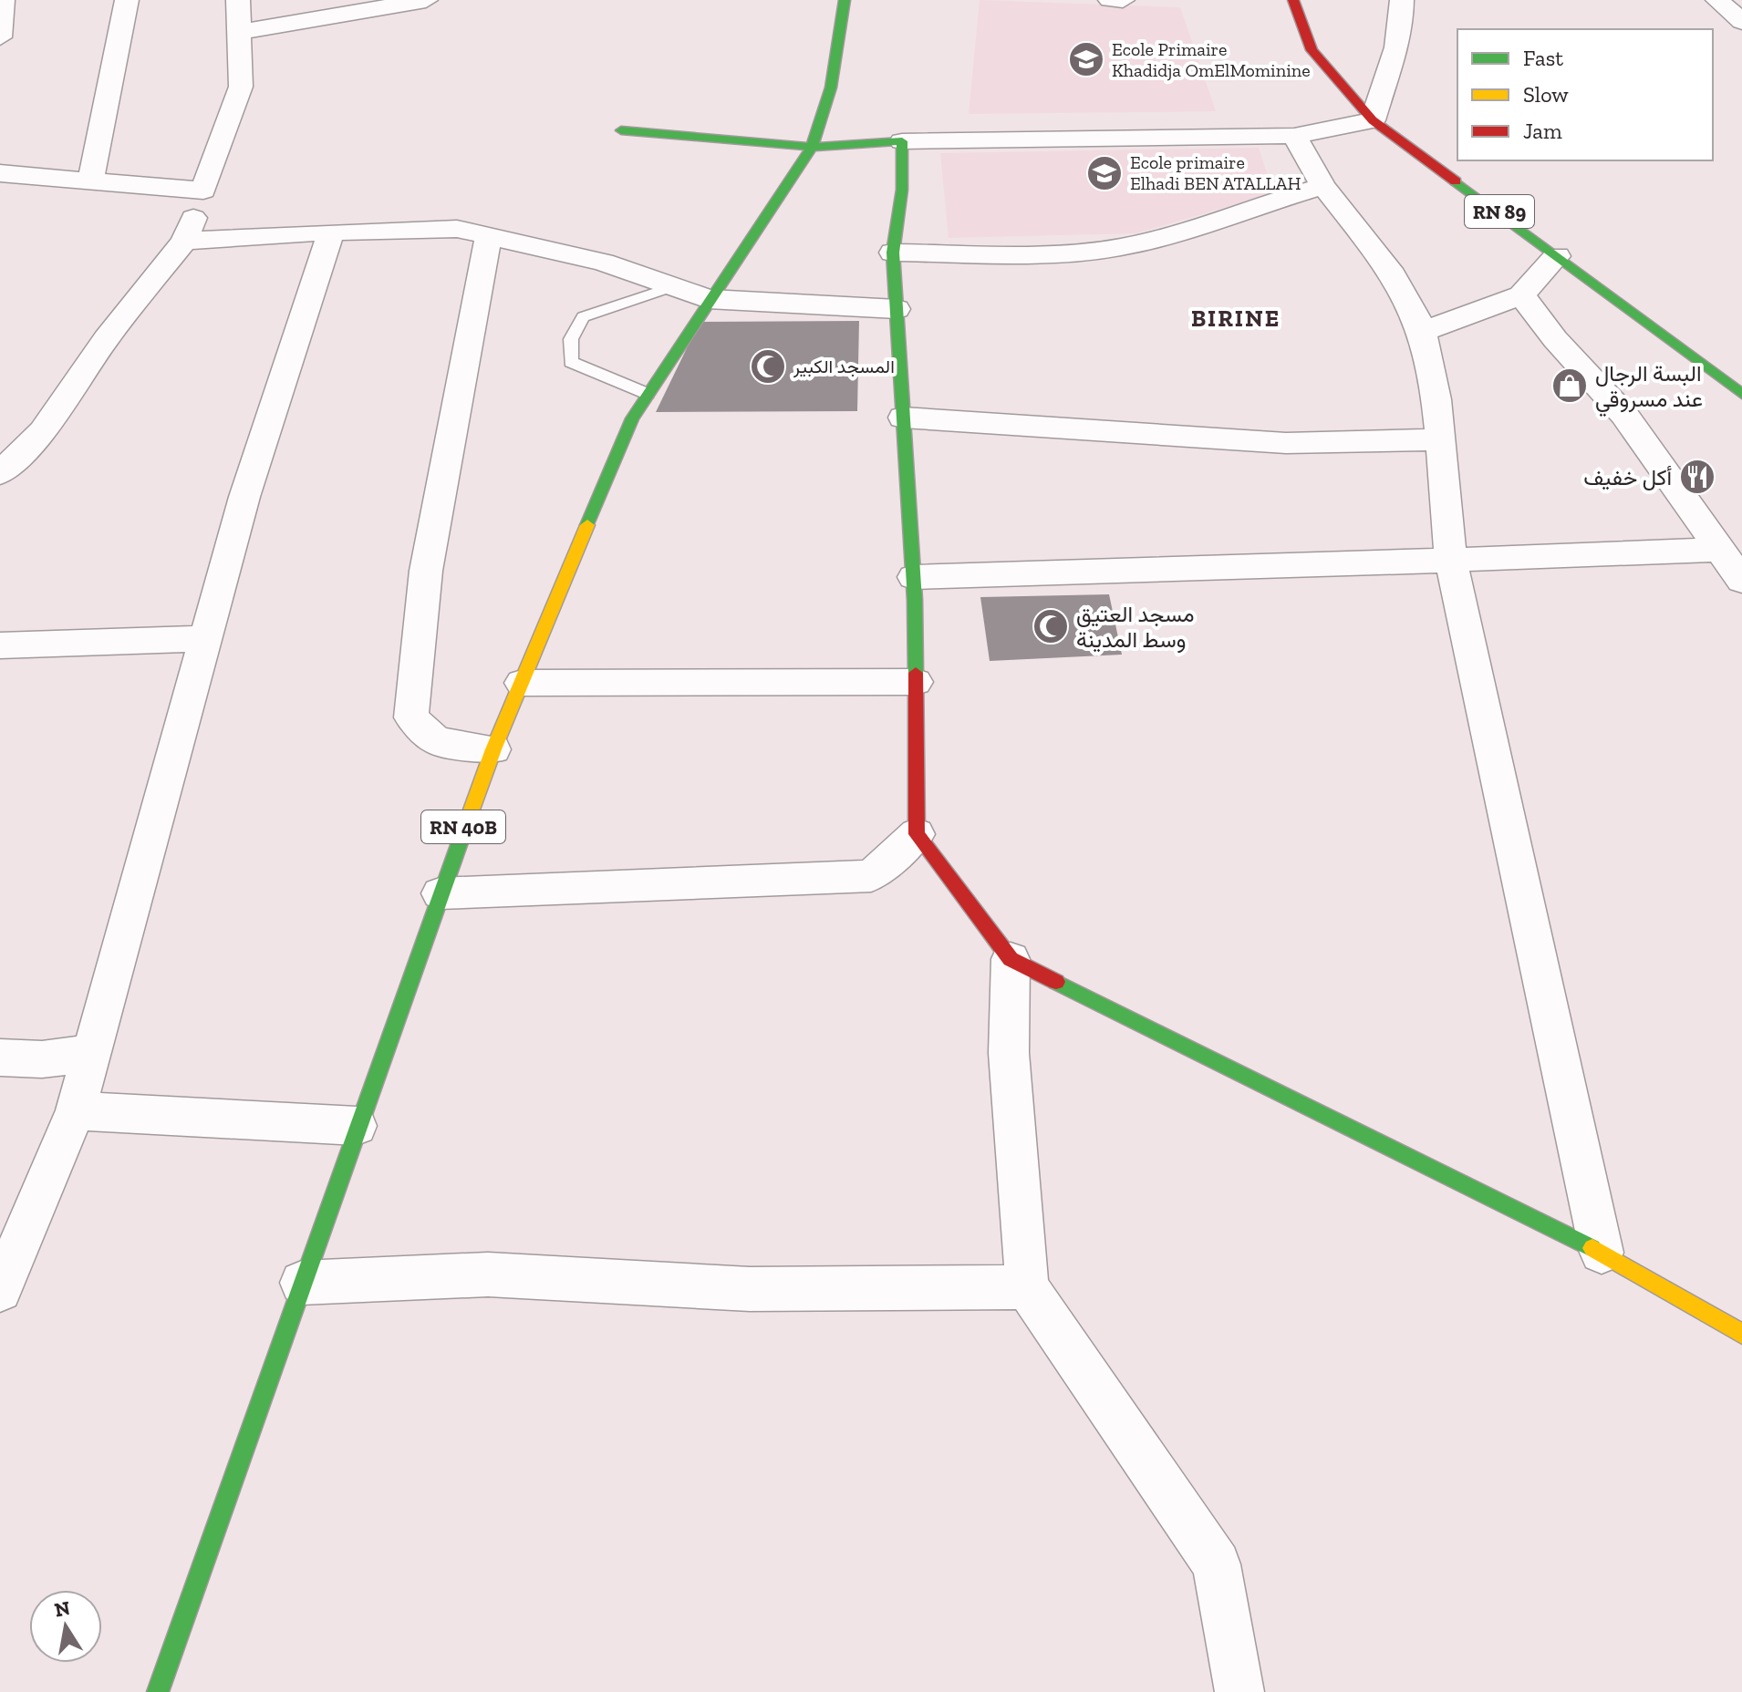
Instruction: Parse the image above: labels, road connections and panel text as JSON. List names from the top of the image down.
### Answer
{
  "streets": {
    "main road": ["RN 89", "RN 40B"]
  },
  "districts": ["BIRINE"],
  "places": {
    "school or university": ["Ecole Primaire Khadidja OmElMominine", "Ecole primaire Elhadi BEN ATALLAH"],
    "mosque": ["المسجد الكبير", "مسجد العتيق وسط المدينة"],
    "shop": ["البسة الرجال عند مسروقي"],
    "restaurant": ["أكل خفيف"]
  },
  "legend": ["Fast", "Slow", "Jam"],
  "north": "top"
}
